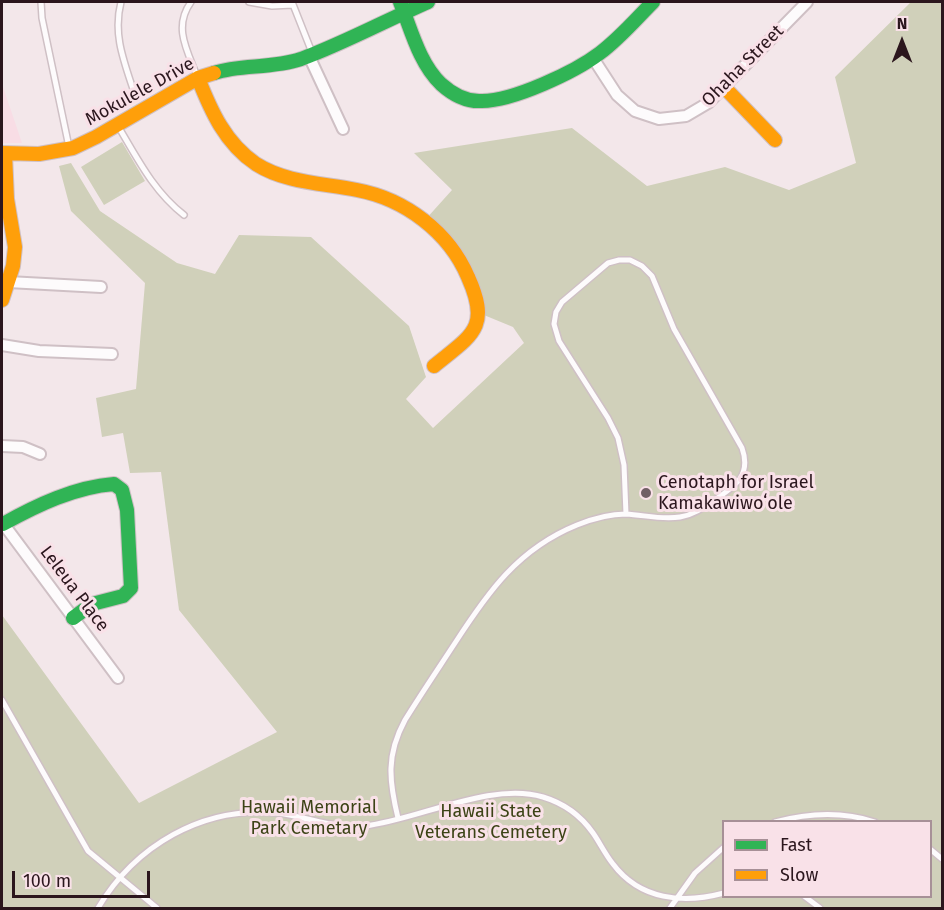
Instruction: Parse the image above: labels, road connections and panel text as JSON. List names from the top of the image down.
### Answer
{
  "streets": {
    "street": ["Ohaha Street", "Mokulele Drive", "Leleua Place"]
  },
  "parks": ["Hawaii Memorial Park Cemetary", "Hawaii State Veterans Cemetery"],
  "places": ["Cenotaph for Israel Kamakawiwoʻole"],
  "legend": ["Fast", "Slow"],
  "scale_bar": "100 m",
  "north": "top"
}
